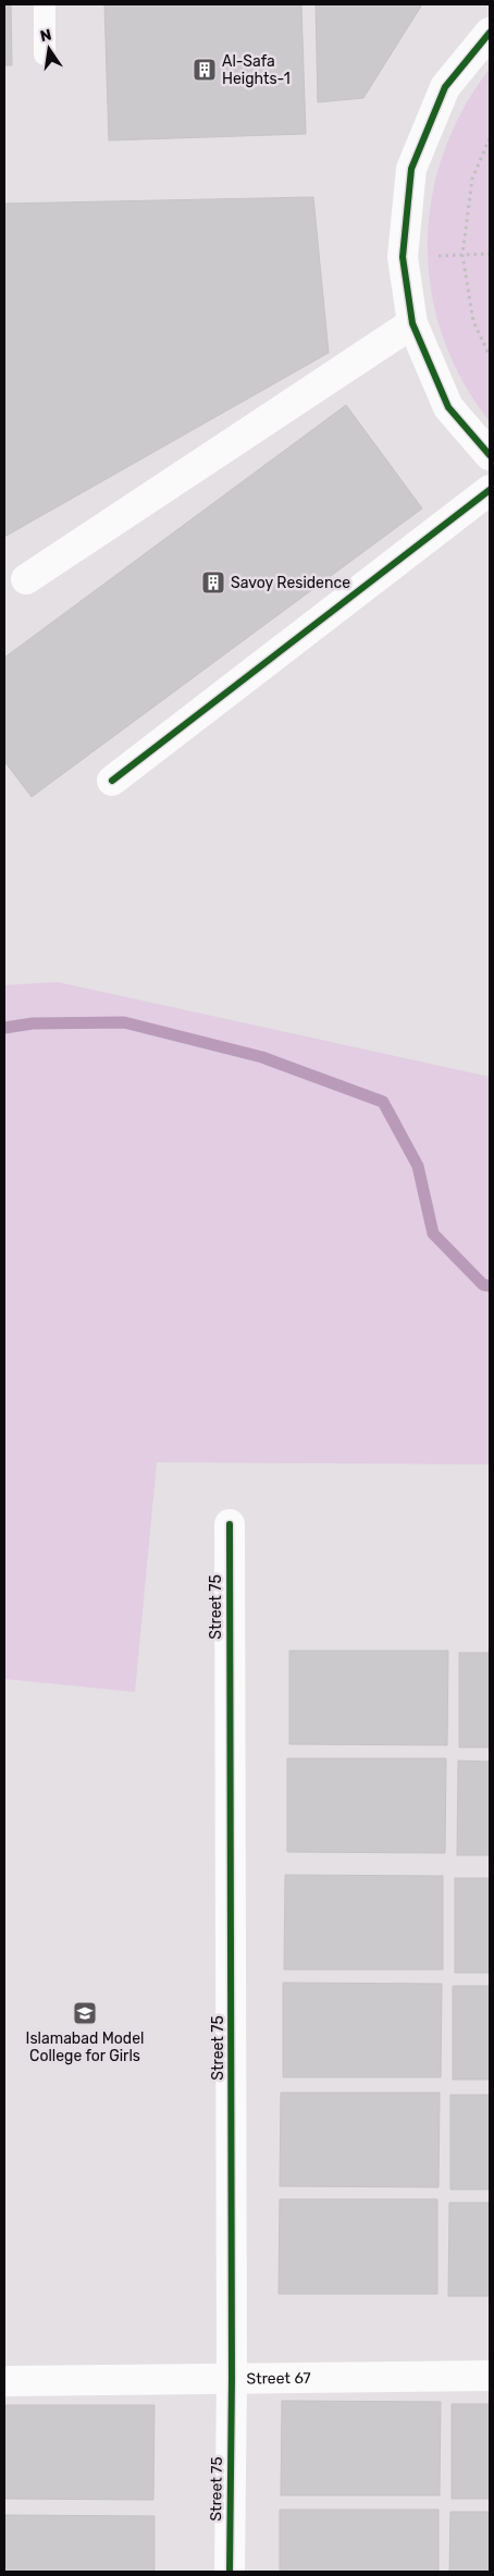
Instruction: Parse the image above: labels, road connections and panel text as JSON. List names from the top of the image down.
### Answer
{
  "streets": {
    "street": ["Street 75", "Street 67"]
  },
  "crossings": [
    ["Street 75", "Street 67"]
  ],
  "places": {
    "building": ["Al-Safa Heights-1", "Savoy Residence"],
    "school or university": ["Islamabad Model College for Girls"]
  },
  "north": "top"
}
